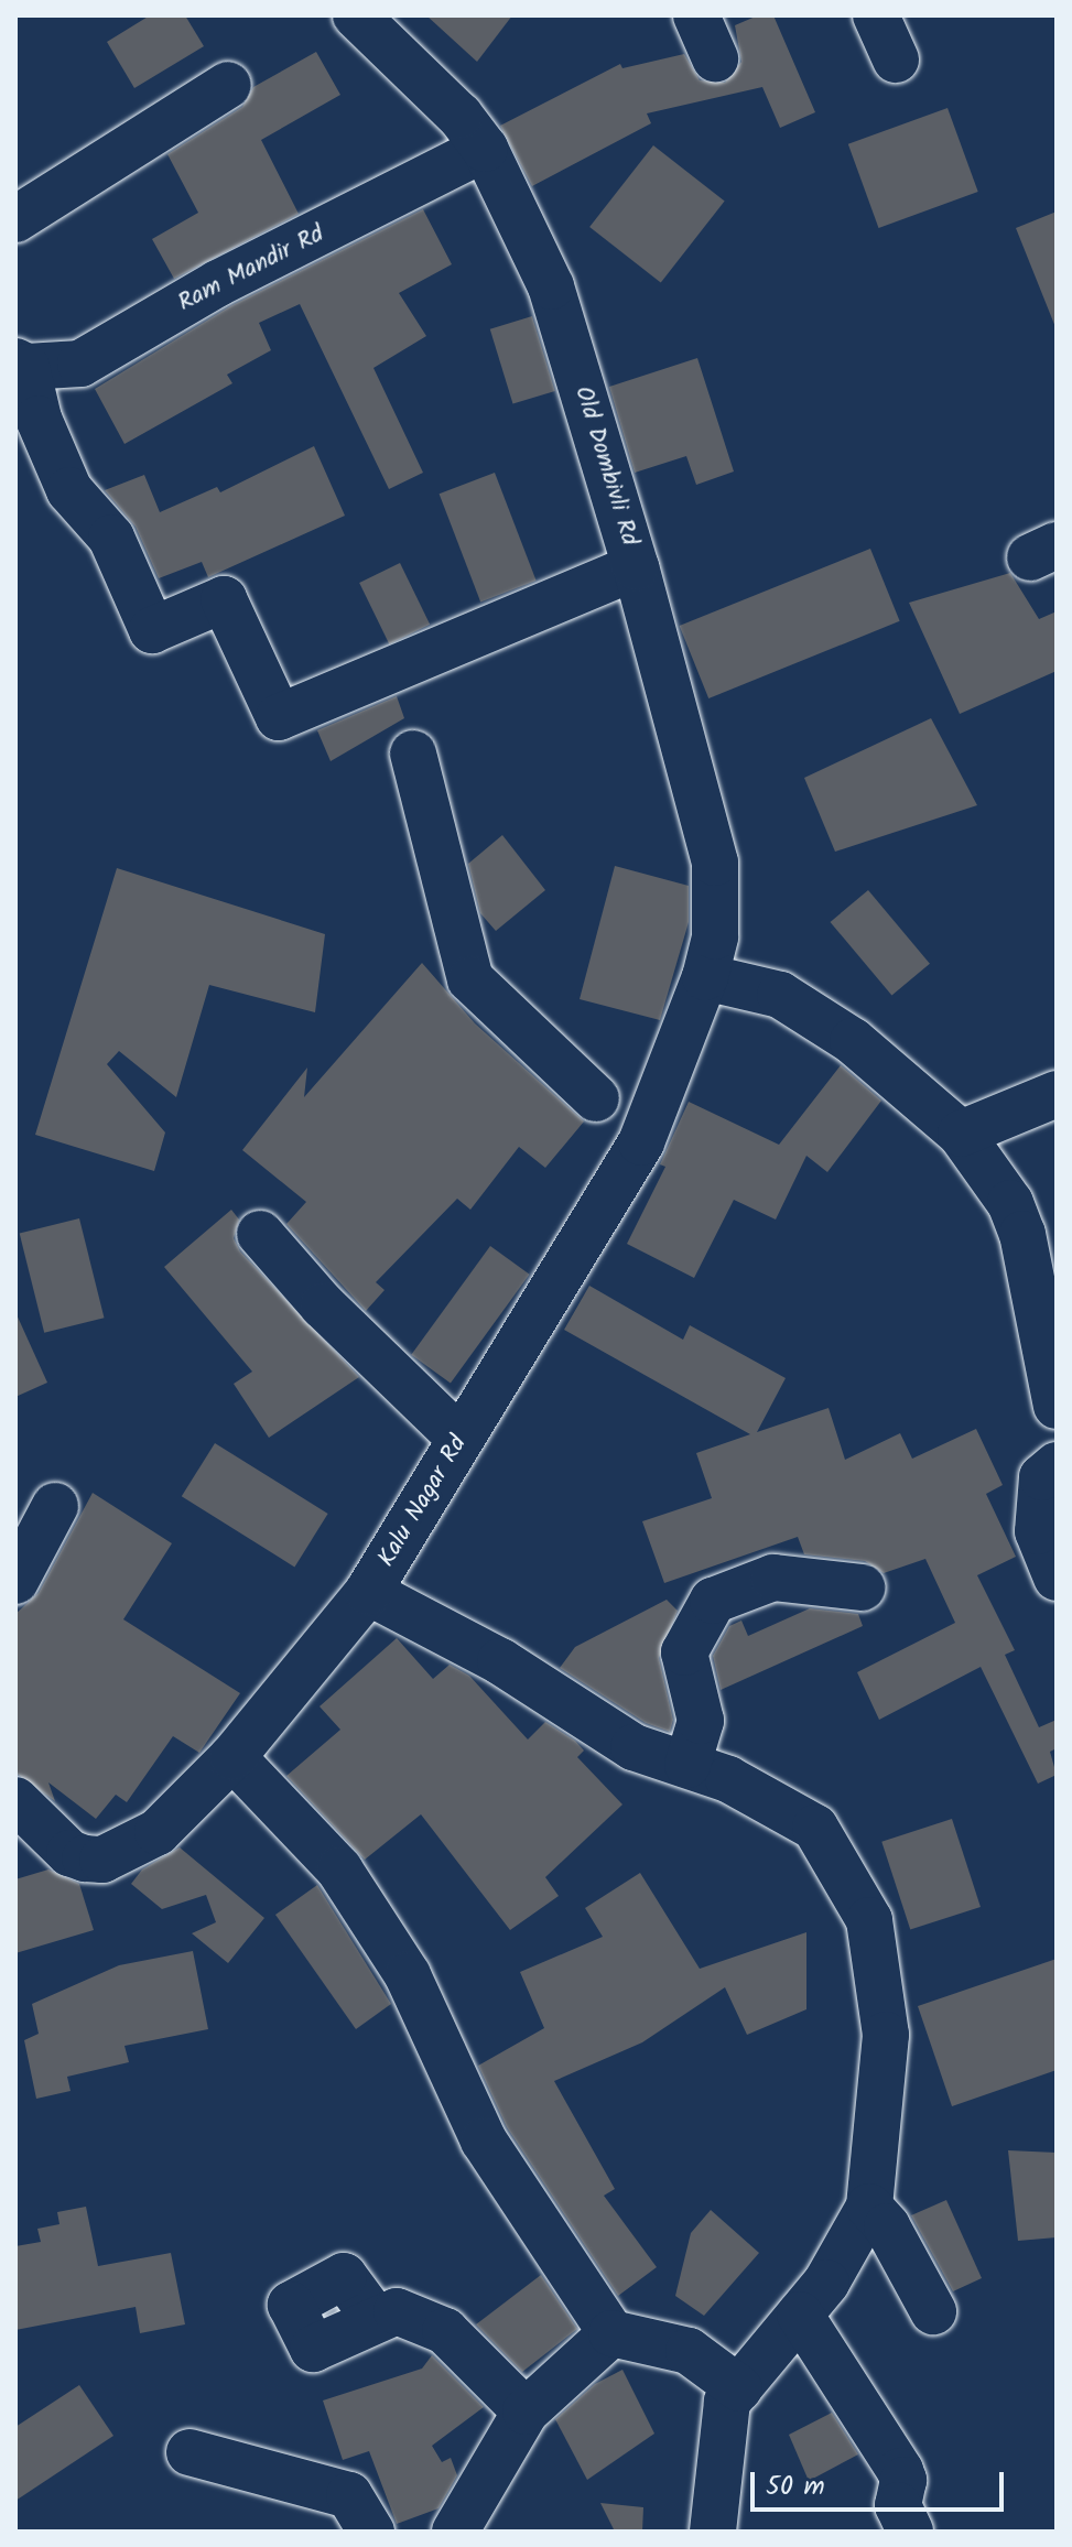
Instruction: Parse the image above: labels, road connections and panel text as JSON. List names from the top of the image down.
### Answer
{
  "streets": {
    "street": ["Ram Mandir Rd", "Old Dombivli Rd", "Kalu Nagar Rd"]
  },
  "crossings": [
    ["Ram Mandir Rd", "Old Dombivli Rd"],
    ["Old Dombivli Rd", "Kalu Nagar Rd"]
  ],
  "scale_bar": "50 m"
}
